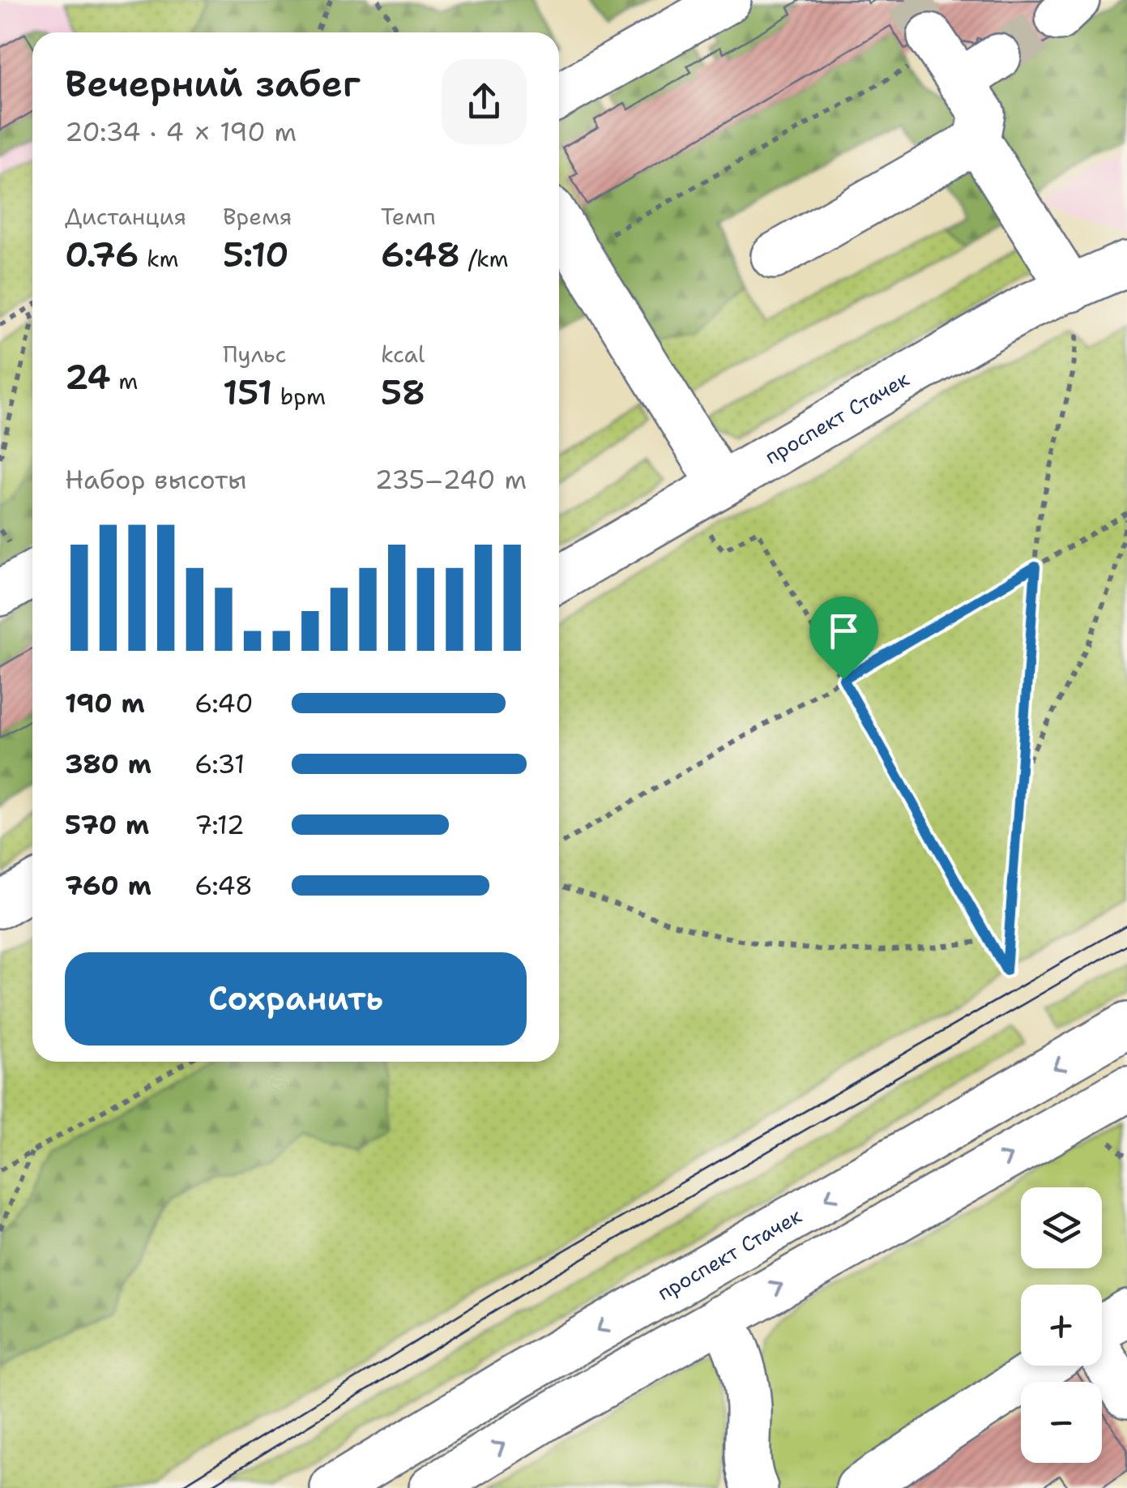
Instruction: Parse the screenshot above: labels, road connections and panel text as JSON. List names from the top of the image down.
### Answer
{
  "streets": {
    "main road": ["проспект Стачек"]
  },
  "page": {
    "heading": ["Вечерний забег", "20:34 · 4 × 190 m"],
    "stats": [
      ["Дистанция", "0.76 km"],
      ["Время", "5:10"],
      ["Темп", "6:48 /km"],
      ["24 m"],
      ["Пульс", "151 bpm"],
      ["kcal", "58"]
    ],
    "chart": ["Набор высоты", "235–240 m"],
    "list": [
      {
        "name": "190 m",
        "note": "6:40"
      },
      {
        "name": "380 m",
        "note": "6:31"
      },
      {
        "name": "570 m",
        "note": "7:12"
      },
      {
        "name": "760 m",
        "note": "6:48"
      }
    ],
    "buttons": "Сохранить",
    "map_buttons": ["+", "−"]
  }
}
